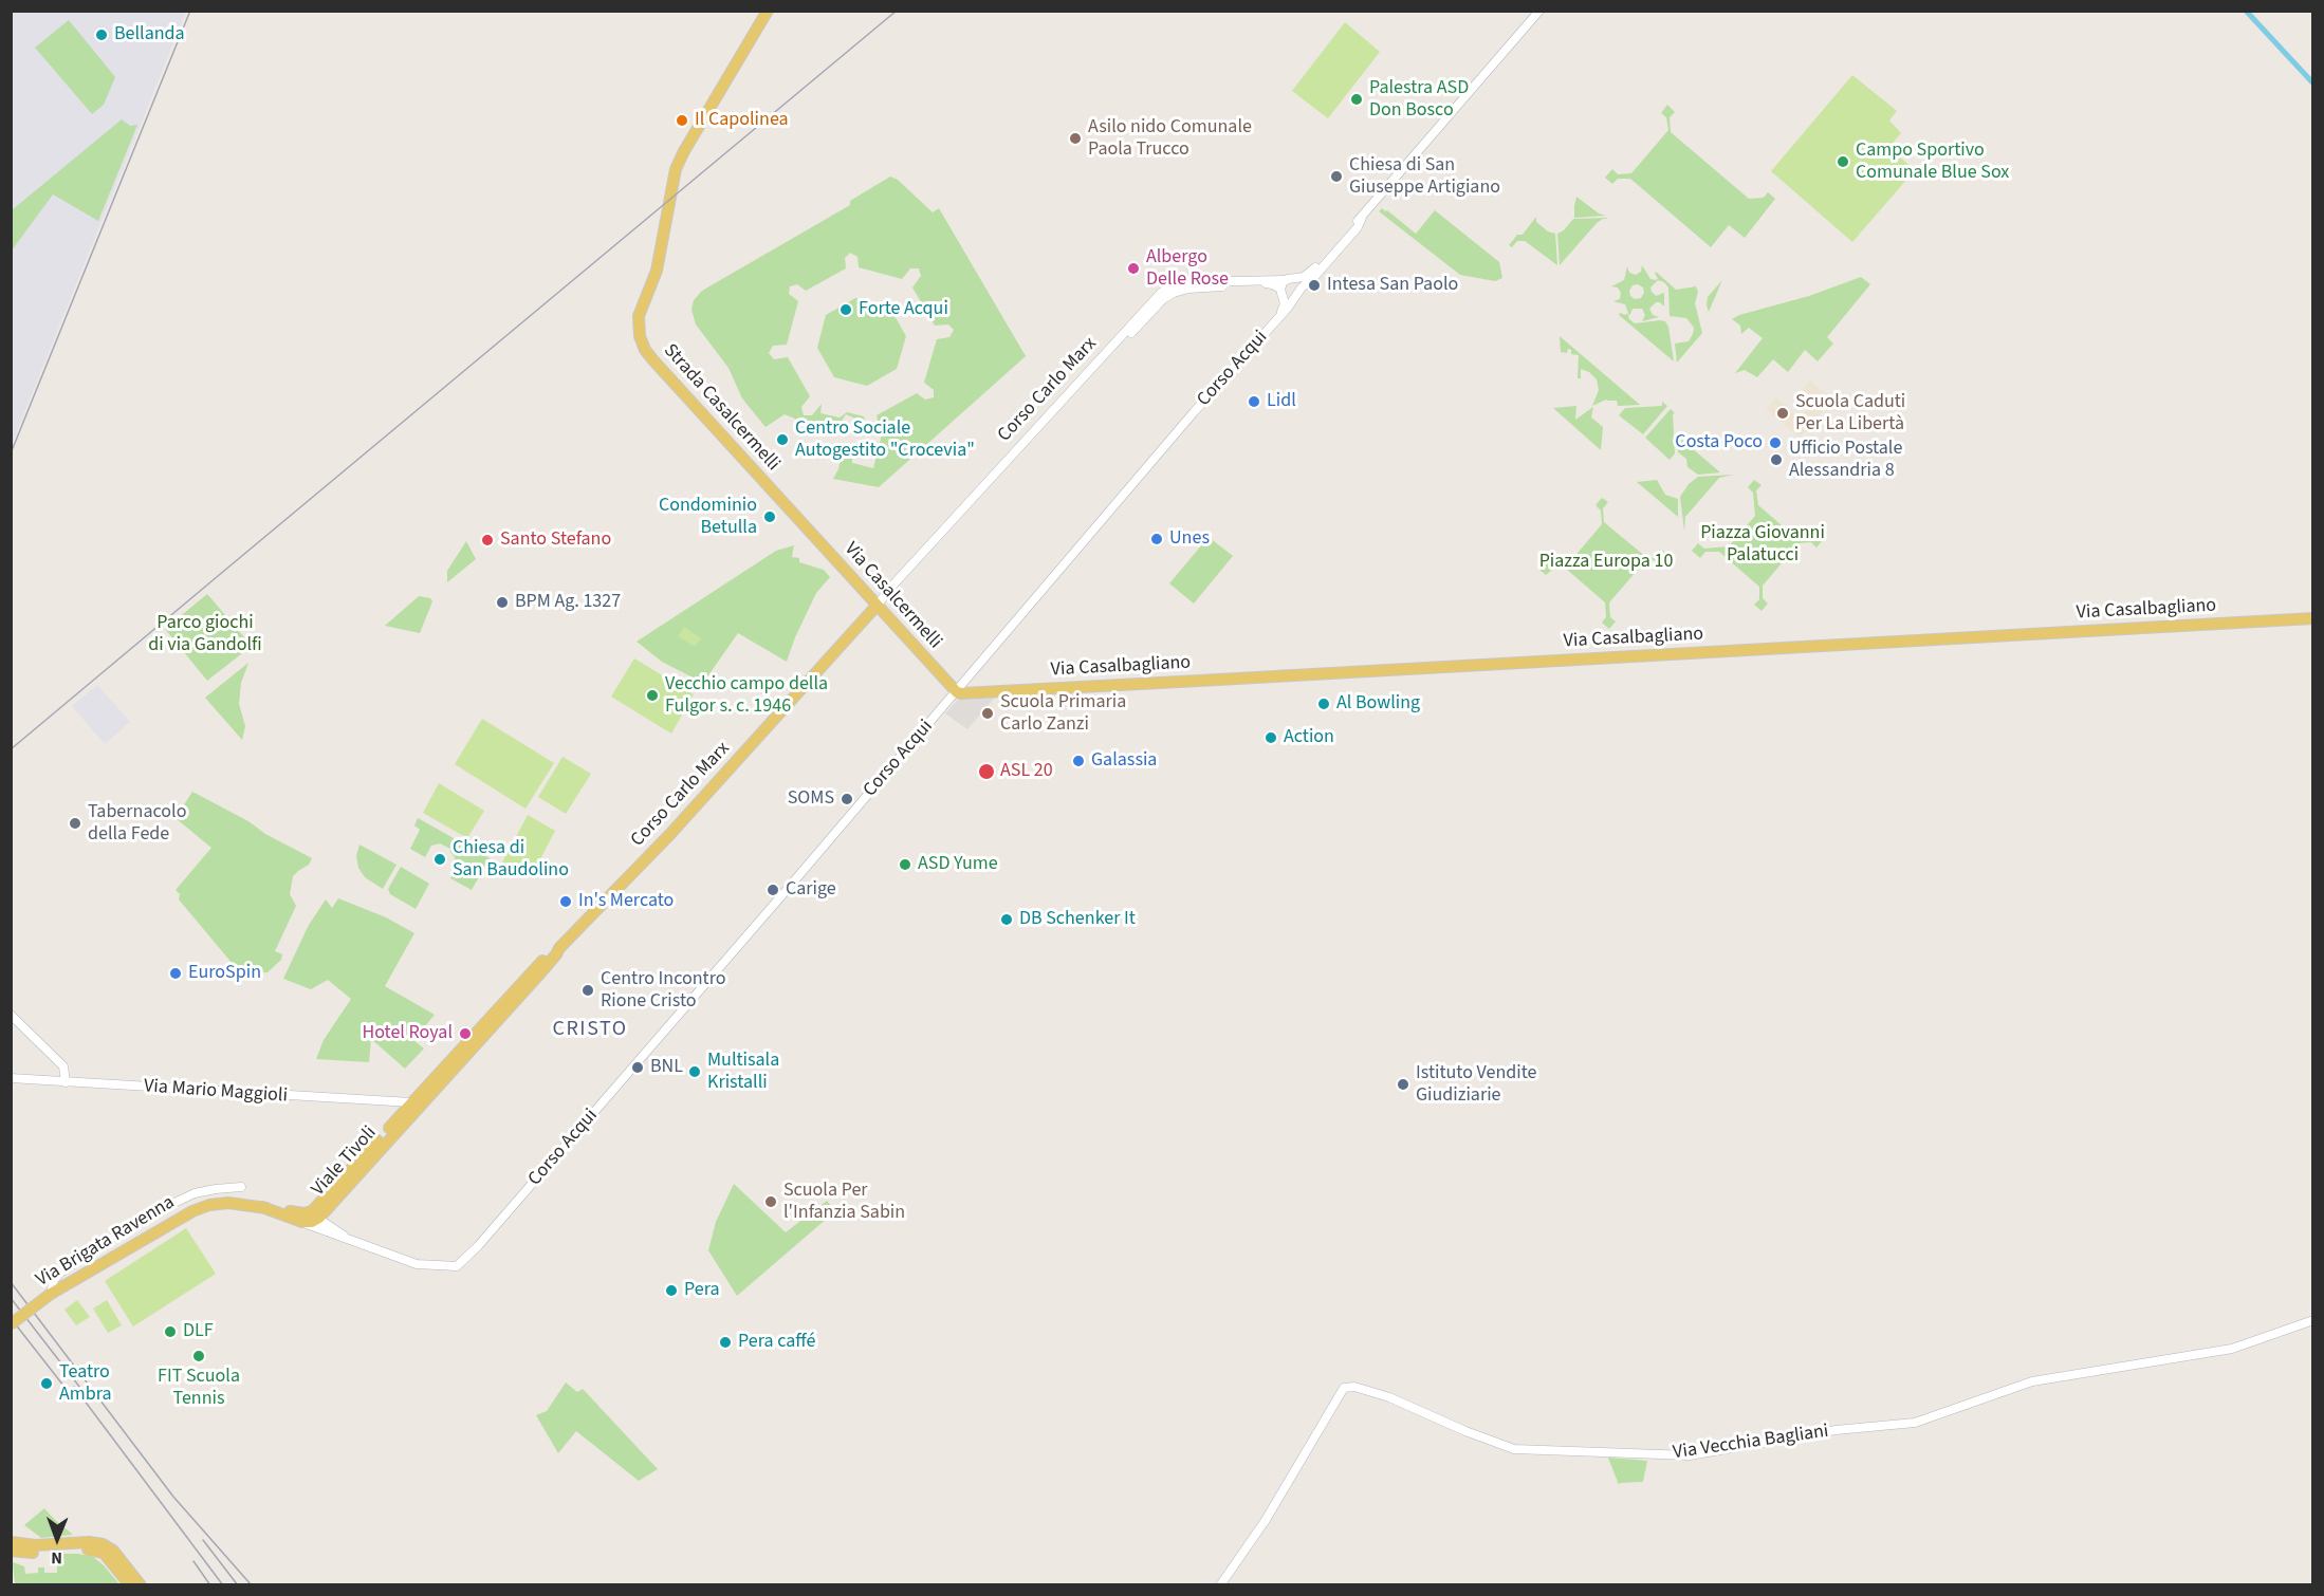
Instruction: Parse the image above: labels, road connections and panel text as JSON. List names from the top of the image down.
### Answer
{
  "streets": {
    "main road": [
      "Corso Carlo Marx",
      "Strada Casalcermelli",
      "Via Casalcermelli",
      "Via Casalbagliano",
      "Viale Tivoli",
      "Via Brigata Ravenna"
    ],
    "street": ["Corso Acqui", "Via Mario Maggioli", "Via Vecchia Bagliani"]
  },
  "crossings": [
    ["Corso Acqui", "Via Casalcermelli"],
    ["Corso Acqui", "Via Casalbagliano"],
    ["Corso Carlo Marx", "Via Casalcermelli"],
    ["Corso Carlo Marx", "Via Mario Maggioli"],
    ["Corso Carlo Marx", "Viale Tivoli"],
    ["Strada Casalcermelli", "Via Casalcermelli"],
    ["Via Casalcermelli", "Via Casalbagliano"],
    ["Via Mario Maggioli", "Viale Tivoli"],
    ["Viale Tivoli", "Via Brigata Ravenna"]
  ],
  "districts": ["CRISTO"],
  "parks": ["Piazza Giovanni Palatucci", "Piazza Europa 10", "Parco giochi di via Gandolfi"],
  "places": [
    "Bellanda",
    "Palestra ASD Don Bosco",
    "Il Capolinea",
    "Asilo nido Comunale Paola Trucco",
    "Campo Sportivo Comunale Blue Sox",
    "Chiesa di San Giuseppe Artigiano",
    "Albergo Delle Rose",
    "Intesa San Paolo",
    "Forte Acqui",
    "Lidl",
    "Scuola Caduti Per La Libertà",
    "Centro Sociale Autogestito \"Crocevia\"",
    "Costa Poco",
    "Ufficio Postale Alessandria 8",
    "Condominio Betulla",
    "Unes",
    "Santo Stefano",
    "BPM Ag. 1327",
    "Vecchio campo della Fulgor s. c. 1946",
    "Al Bowling",
    "Scuola Primaria Carlo Zanzi",
    "Action",
    "Galassia",
    "ASL 20",
    "SOMS",
    "Tabernacolo della Fede",
    "Chiesa di San Baudolino",
    "ASD Yume",
    "Carige",
    "In's Mercato",
    "DB Schenker It",
    "EuroSpin",
    "Centro Incontro Rione Cristo",
    "Hotel Royal",
    "BNL",
    "Multisala Kristalli",
    "Istituto Vendite Giudiziarie",
    "Scuola Per l'Infanzia Sabin",
    "Pera",
    "DLF",
    "Pera caffé",
    "FIT Scuola Tennis",
    "Teatro Ambra"
  ],
  "north": "bottom"
}
